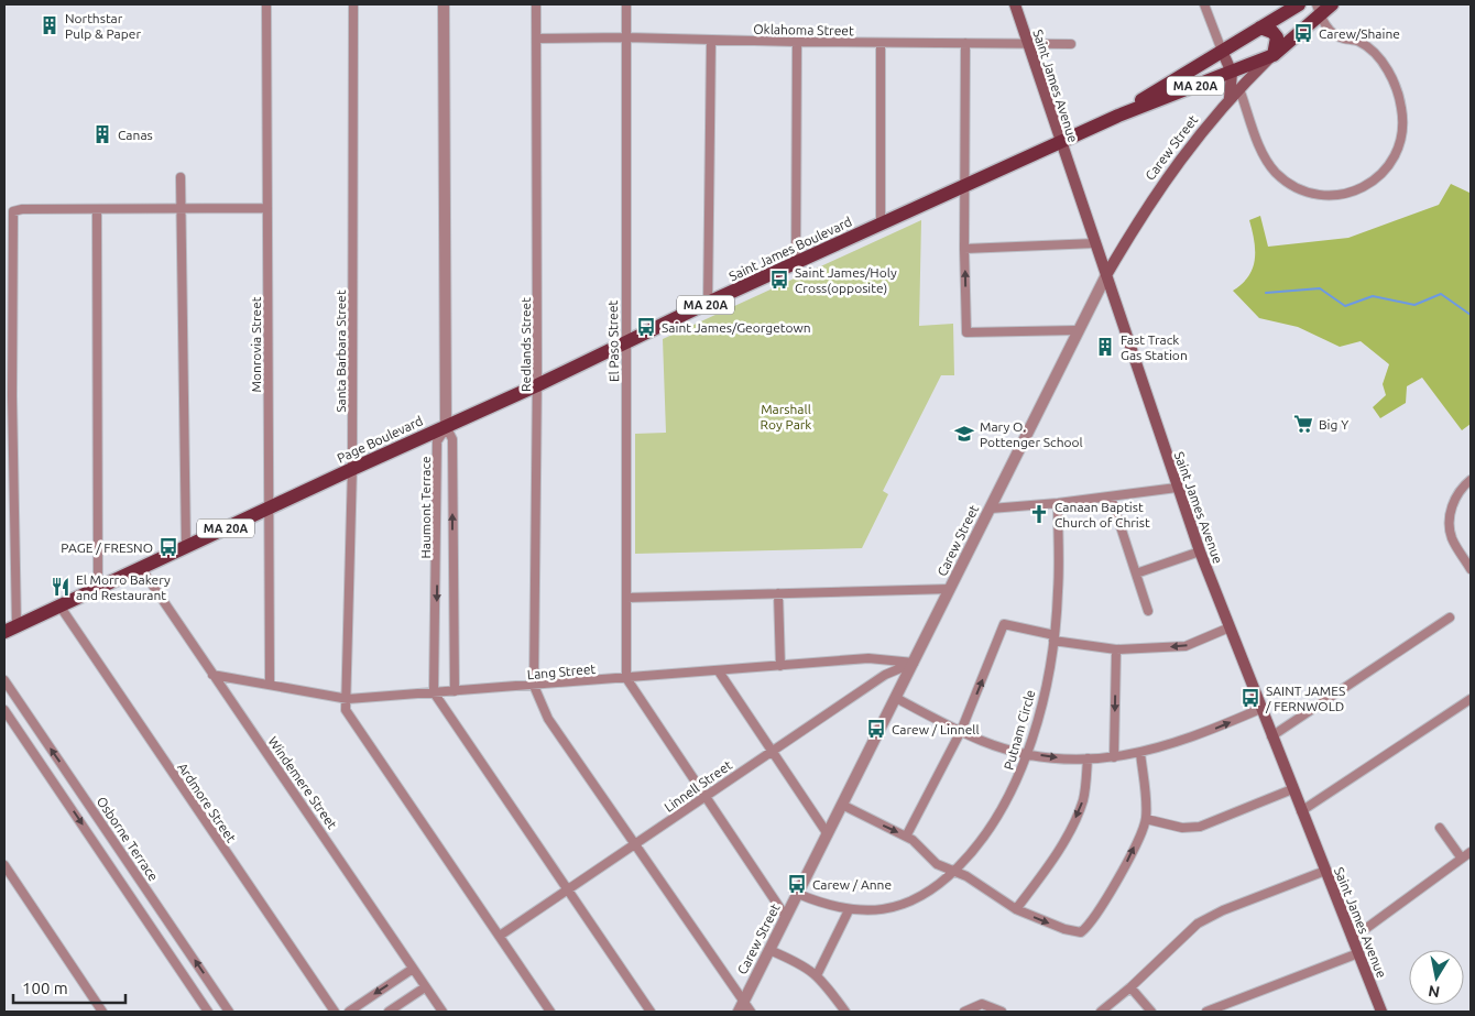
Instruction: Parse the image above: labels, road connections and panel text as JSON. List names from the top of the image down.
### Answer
{
  "streets": {
    "main road": [
      "Saint James Avenue",
      "MA 20A",
      "Carew Street",
      "Saint James Boulevard",
      "Page Boulevard"
    ],
    "street": [
      "Oklahoma Street",
      "El Paso Street",
      "Monrovia Street",
      "Redlands Street",
      "Santa Barbara Street",
      "Haumont Terrace",
      "Lang Street",
      "Putnam Circle",
      "Windemere Street",
      "Linnell Street",
      "Ardmore Street",
      "Osborne Terrace"
    ]
  },
  "crossings": [
    ["Oklahoma Street", "Saint James Avenue"],
    ["Oklahoma Street", "El Paso Street"],
    ["Oklahoma Street", "Redlands Street"],
    ["Saint James Avenue", "Carew Street"],
    ["Saint James Avenue", "Saint James Boulevard"],
    ["MA 20A", "Saint James Boulevard"],
    ["Carew Street", "Saint James Boulevard"],
    ["Carew Street", "Lang Street"],
    ["Carew Street", "Putnam Circle"],
    ["Carew Street", "Linnell Street"],
    ["Saint James Boulevard", "El Paso Street"],
    ["Saint James Boulevard", "Redlands Street"],
    ["Saint James Boulevard", "Page Boulevard"],
    ["Saint James Boulevard", "Haumont Terrace"],
    ["El Paso Street", "Lang Street"],
    ["Monrovia Street", "Page Boulevard"],
    ["Monrovia Street", "Lang Street"],
    ["Redlands Street", "Lang Street"],
    ["Santa Barbara Street", "Page Boulevard"],
    ["Santa Barbara Street", "Lang Street"],
    ["Santa Barbara Street", "Linnell Street"],
    ["Page Boulevard", "Haumont Terrace"],
    ["Page Boulevard", "Windemere Street"],
    ["Page Boulevard", "Ardmore Street"],
    ["Haumont Terrace", "Lang Street"],
    ["Lang Street", "Windemere Street"],
    ["Lang Street", "Linnell Street"]
  ],
  "parks": ["Marshall Roy Park"],
  "places": {
    "building": ["Northstar Pulp & Paper", "Canas", "Fast Track Gas Station"],
    "bus stop": [
      "Carew/Shaine",
      "Saint James/Holy Cross(opposite)",
      "Saint James/Georgetown",
      "PAGE / FRESNO",
      "SAINT JAMES / FERNWOLD",
      "Carew / Linnell",
      "Carew / Anne"
    ],
    "supermarket": ["Big Y"],
    "school or university": ["Mary O. Pottenger School"],
    "church": ["Canaan Baptist Church of Christ"],
    "restaurant": ["El Morro Bakery and Restaurant"]
  },
  "scale_bar": "100 m",
  "north": "bottom"
}
